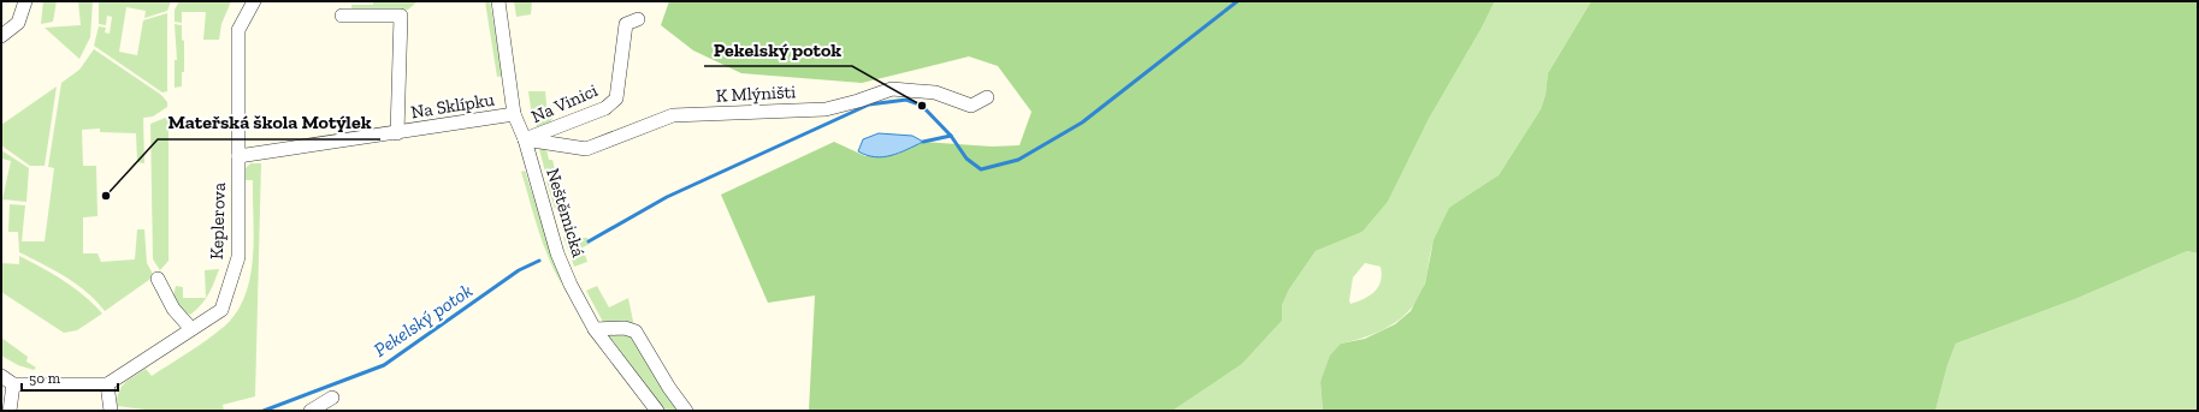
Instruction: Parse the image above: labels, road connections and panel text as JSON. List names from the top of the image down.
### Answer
{
  "streets": {
    "street": [
      "K Mlýništi",
      "Na Vinici",
      "Na Sklípku",
      "Neštěmická",
      "Keplerova"
    ]
  },
  "crossings": [
    ["K Mlýništi", "Na Vinici"],
    ["K Mlýništi", "Neštěmická"],
    ["Na Vinici", "Neštěmická"],
    ["Na Sklípku", "Neštěmická"],
    ["Na Sklípku", "Keplerova"]
  ],
  "water": ["Pekelský potok"],
  "places": ["Pekelský potok", "Mateřská škola Motýlek"],
  "scale_bar": "50 m"
}
